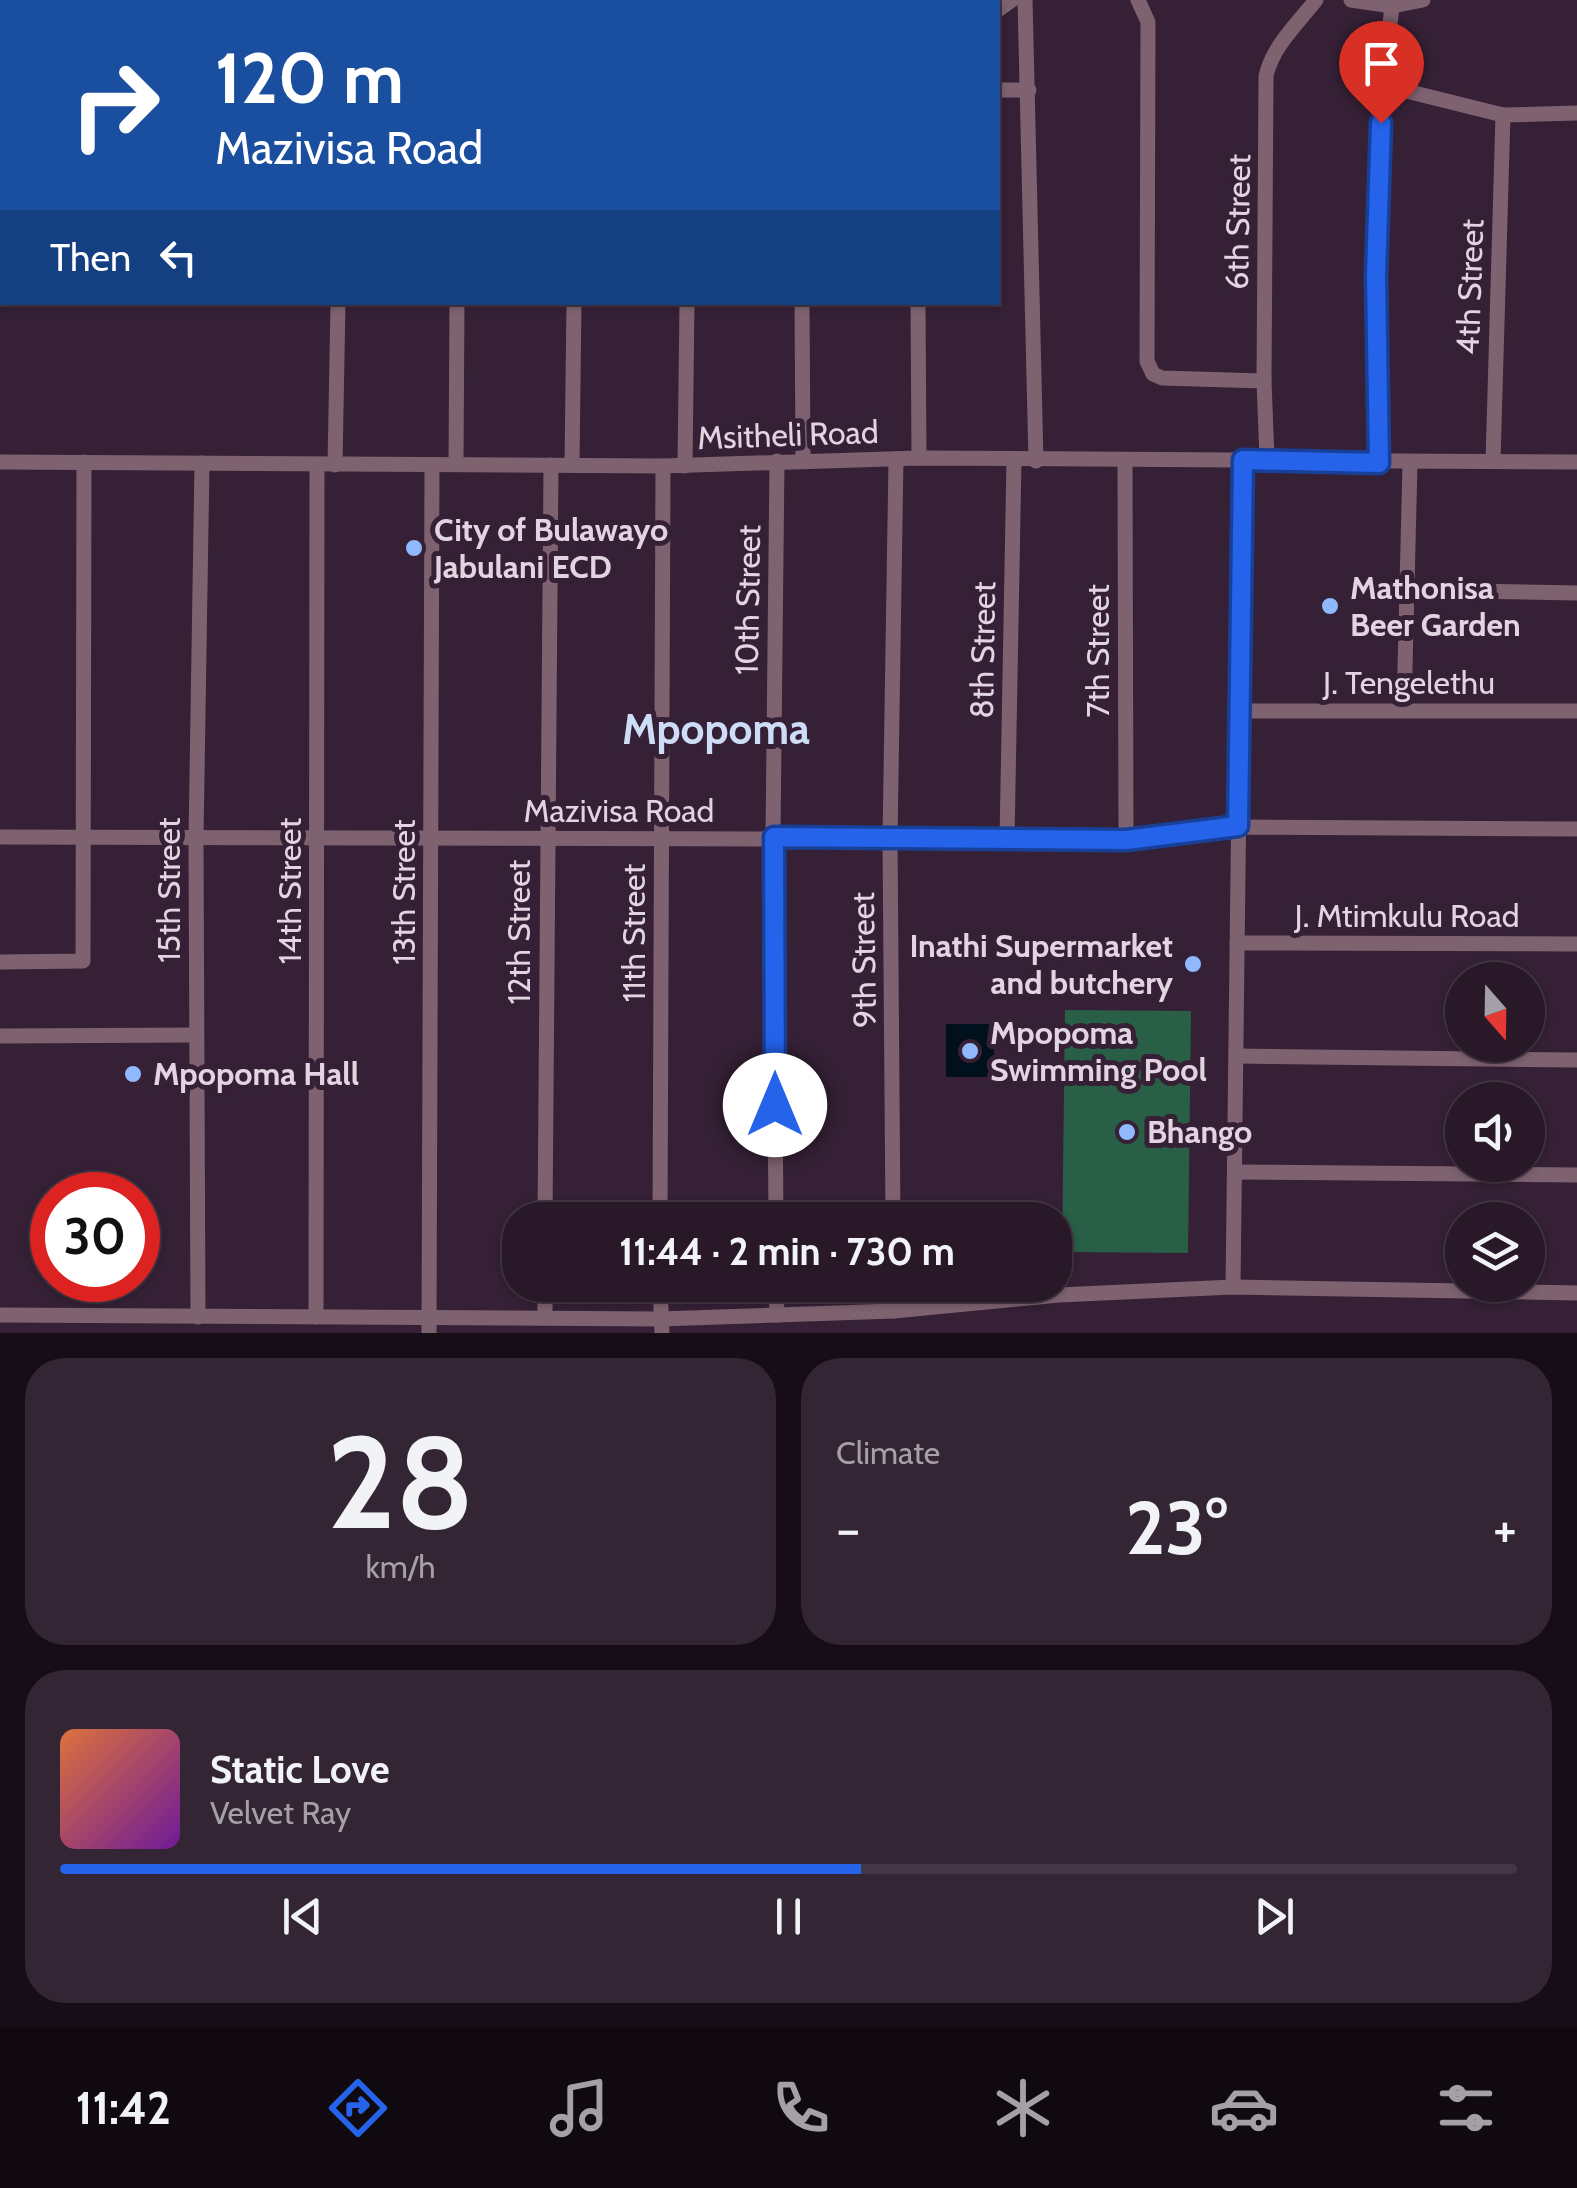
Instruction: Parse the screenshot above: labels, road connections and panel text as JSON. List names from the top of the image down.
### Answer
{
  "streets": {
    "street": [
      "6th Street",
      "4th Street",
      "Msitheli Road",
      "10th Street",
      "8th Street",
      "7th Street",
      "J. Tengelethu",
      "Mazivisa Road",
      "15th Street",
      "14th Street",
      "13th Street",
      "J. Mtimkulu Road",
      "12th Street",
      "11th Street",
      "9th Street"
    ]
  },
  "crossings": [
    ["6th Street", "Msitheli Road"],
    ["4th Street", "Msitheli Road"],
    ["Msitheli Road", "10th Street"],
    ["Msitheli Road", "8th Street"],
    ["Msitheli Road", "7th Street"],
    ["Msitheli Road", "15th Street"],
    ["Msitheli Road", "14th Street"],
    ["Msitheli Road", "13th Street"],
    ["Msitheli Road", "12th Street"],
    ["Msitheli Road", "11th Street"],
    ["Msitheli Road", "9th Street"],
    ["10th Street", "Mazivisa Road"],
    ["8th Street", "Mazivisa Road"],
    ["7th Street", "Mazivisa Road"],
    ["Mazivisa Road", "15th Street"],
    ["Mazivisa Road", "14th Street"],
    ["Mazivisa Road", "13th Street"],
    ["Mazivisa Road", "12th Street"],
    ["Mazivisa Road", "11th Street"],
    ["Mazivisa Road", "9th Street"]
  ],
  "districts": ["Mpopoma"],
  "places": [
    "City of Bulawayo Jabulani ECD",
    "Mathonisa Beer Garden",
    "Inathi Supermarket and butchery",
    "Mpopoma Swimming Pool",
    "Mpopoma Hall",
    "Bhango"
  ],
  "north": "bottom",
  "page": {
    "turn": ["120 m", "Mazivisa Road"],
    "then": "Then",
    "limit": "30",
    "trip": "11:44 · 2 min · 730 m",
    "tile": [
      ["28", "km/h"],
      "Climate"
    ],
    "heat": ["−", "23°", "+"],
    "song": ["Static Love", "Velvet Ray"],
    "tabs": "11:42"
  }
}
